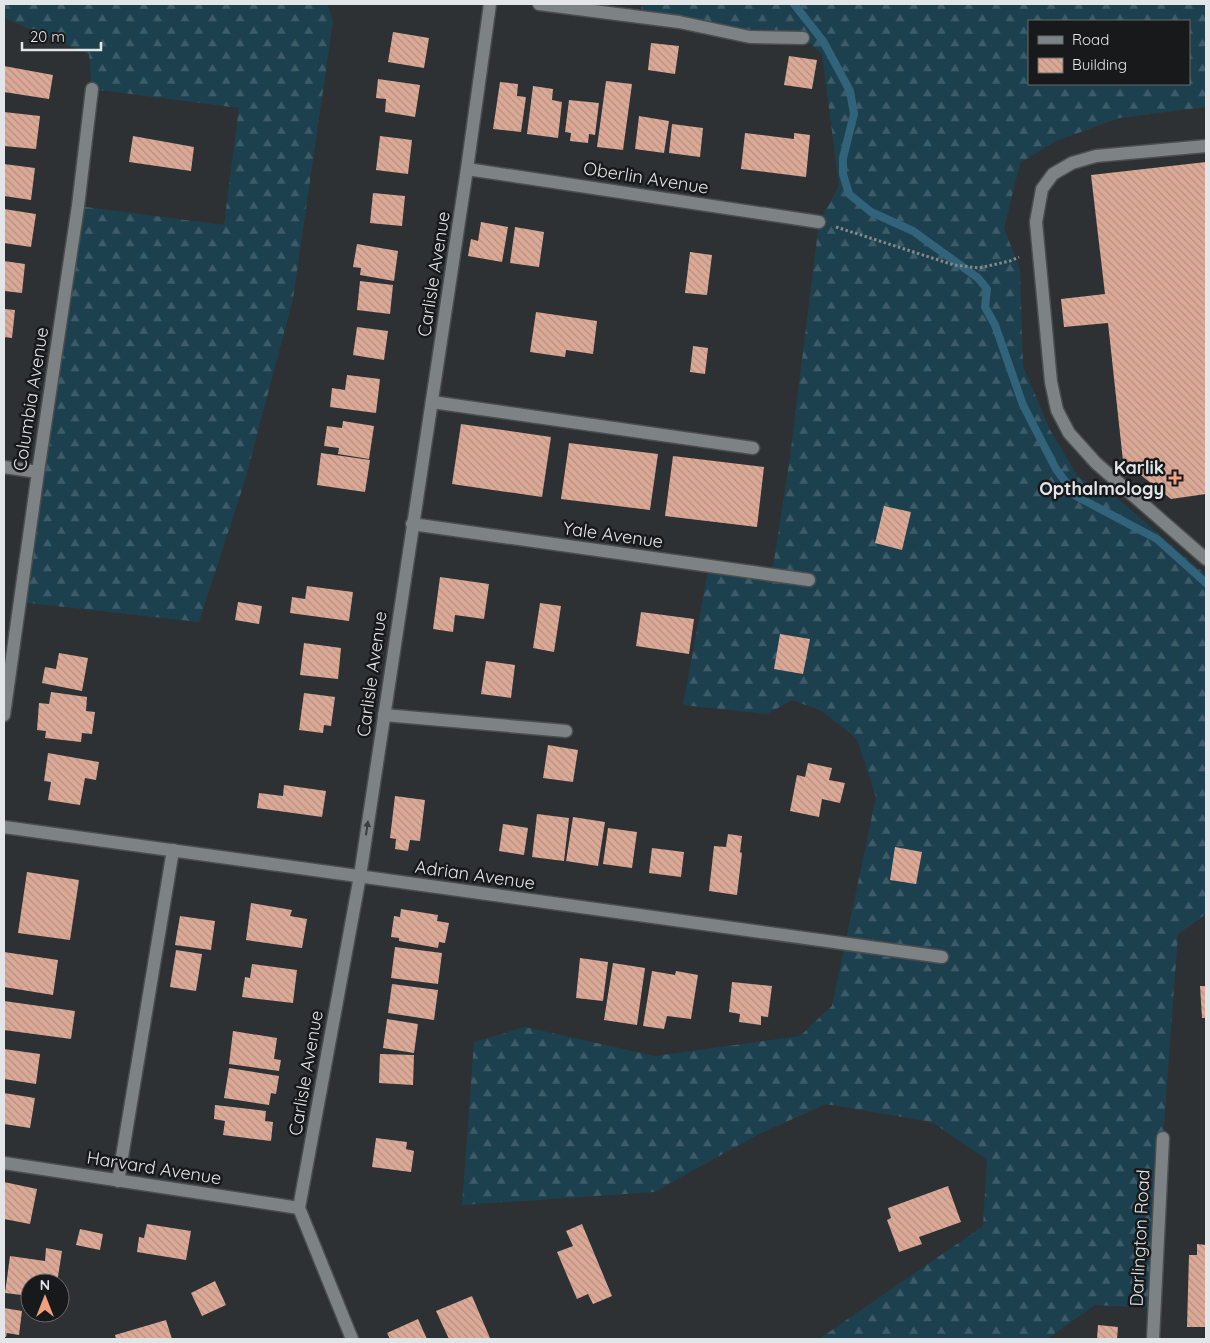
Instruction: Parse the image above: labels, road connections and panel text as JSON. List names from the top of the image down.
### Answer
{
  "streets": {
    "street": [
      "Oberlin Avenue",
      "Carlisle Avenue",
      "Columbia Avenue",
      "Yale Avenue",
      "Adrian Avenue",
      "Harvard Avenue",
      "Darlington Road"
    ]
  },
  "crossings": [
    ["Oberlin Avenue", "Carlisle Avenue"],
    ["Carlisle Avenue", "Yale Avenue"],
    ["Carlisle Avenue", "Adrian Avenue"],
    ["Carlisle Avenue", "Harvard Avenue"]
  ],
  "places": {
    "health": ["Karlik Opthalmology"]
  },
  "legend": ["Road", "Building"],
  "scale_bar": "20 m",
  "north": "top"
}
